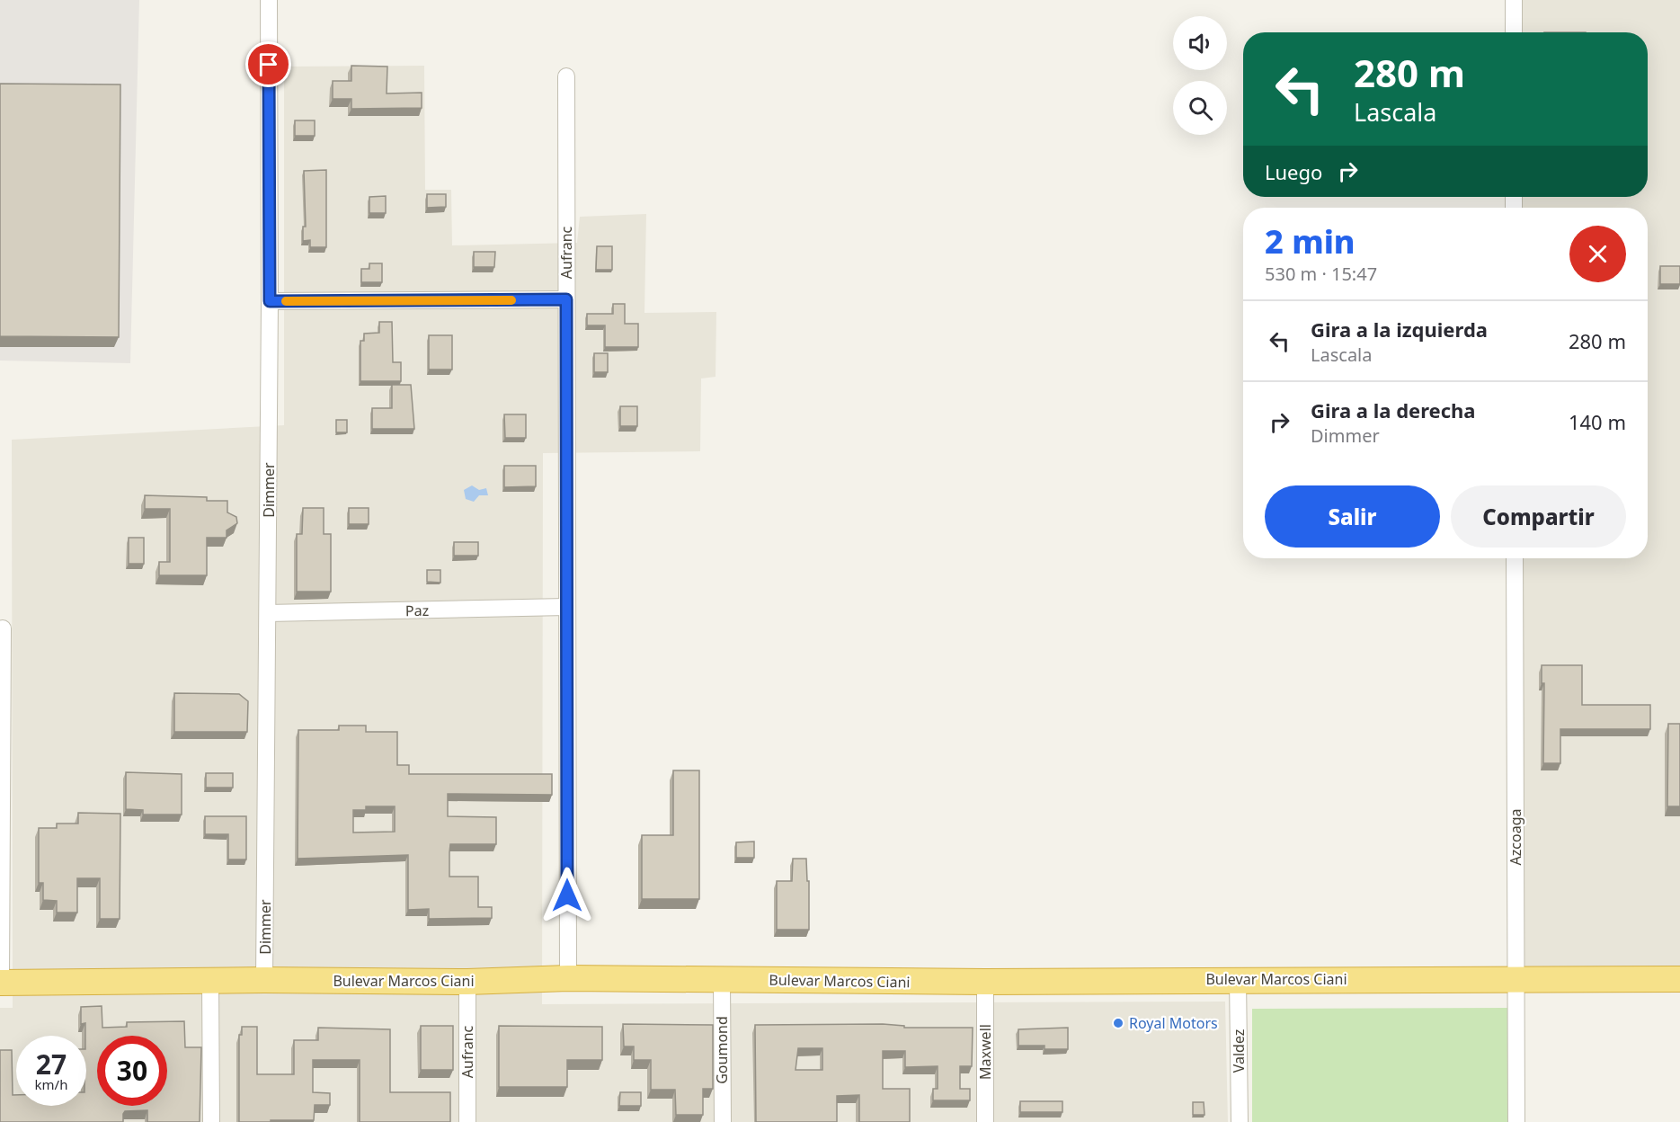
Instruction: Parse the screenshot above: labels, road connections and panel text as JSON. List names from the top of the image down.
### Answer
{
  "streets": {
    "highway": ["Bulevar Marcos Ciani"],
    "street": [
      "Aufranc",
      "Dimmer",
      "Paz",
      "Azcoaga",
      "Goumond",
      "Valdez",
      "Maxwell"
    ]
  },
  "crossings": [
    ["Aufranc", "Paz"],
    ["Aufranc", "Bulevar Marcos Ciani"],
    ["Dimmer", "Paz"],
    ["Dimmer", "Bulevar Marcos Ciani"],
    ["Azcoaga", "Bulevar Marcos Ciani"],
    ["Bulevar Marcos Ciani", "Goumond"],
    ["Bulevar Marcos Ciani", "Valdez"],
    ["Bulevar Marcos Ciani", "Maxwell"]
  ],
  "places": ["Royal Motors"],
  "page": {
    "turn": ["280 m", "Lascala"],
    "then": "Luego",
    "heading": ["2 min", "530 m · 15:47"],
    "list": [
      {
        "name": "Gira a la izquierda",
        "note": "Lascala",
        "value": "280 m"
      },
      {
        "name": "Gira a la derecha",
        "note": "Dimmer",
        "value": "140 m"
      }
    ],
    "buttons": ["Salir", "Compartir"],
    "speed": "27 km/h",
    "limit": "30"
  }
}
